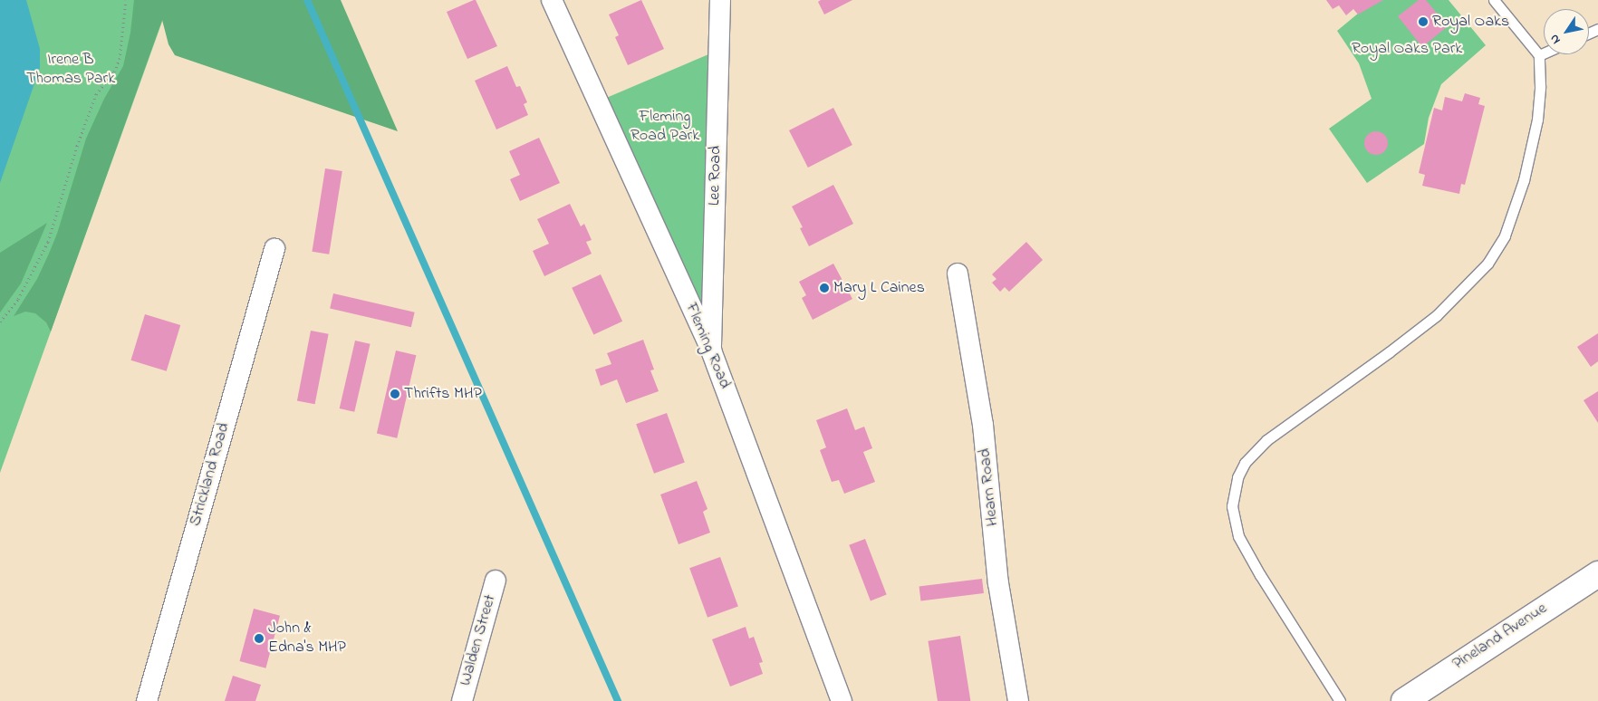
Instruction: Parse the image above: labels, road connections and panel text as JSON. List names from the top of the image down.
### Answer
{
  "streets": {
    "street": [
      "Lee Road",
      "Fleming Road",
      "Strickland Road",
      "Hearn Road",
      "Pineland Avenue",
      "Walden Street"
    ]
  },
  "crossings": [
    ["Lee Road", "Fleming Road"]
  ],
  "parks": ["Royal Oaks Park", "Irene B Thomas Park", "Fleming Road Park"],
  "places": [
    "Royal Oaks",
    "Mary L Caines",
    "Thrifts MHP",
    "John & Edna's MHP"
  ],
  "north": "bottom left"
}
